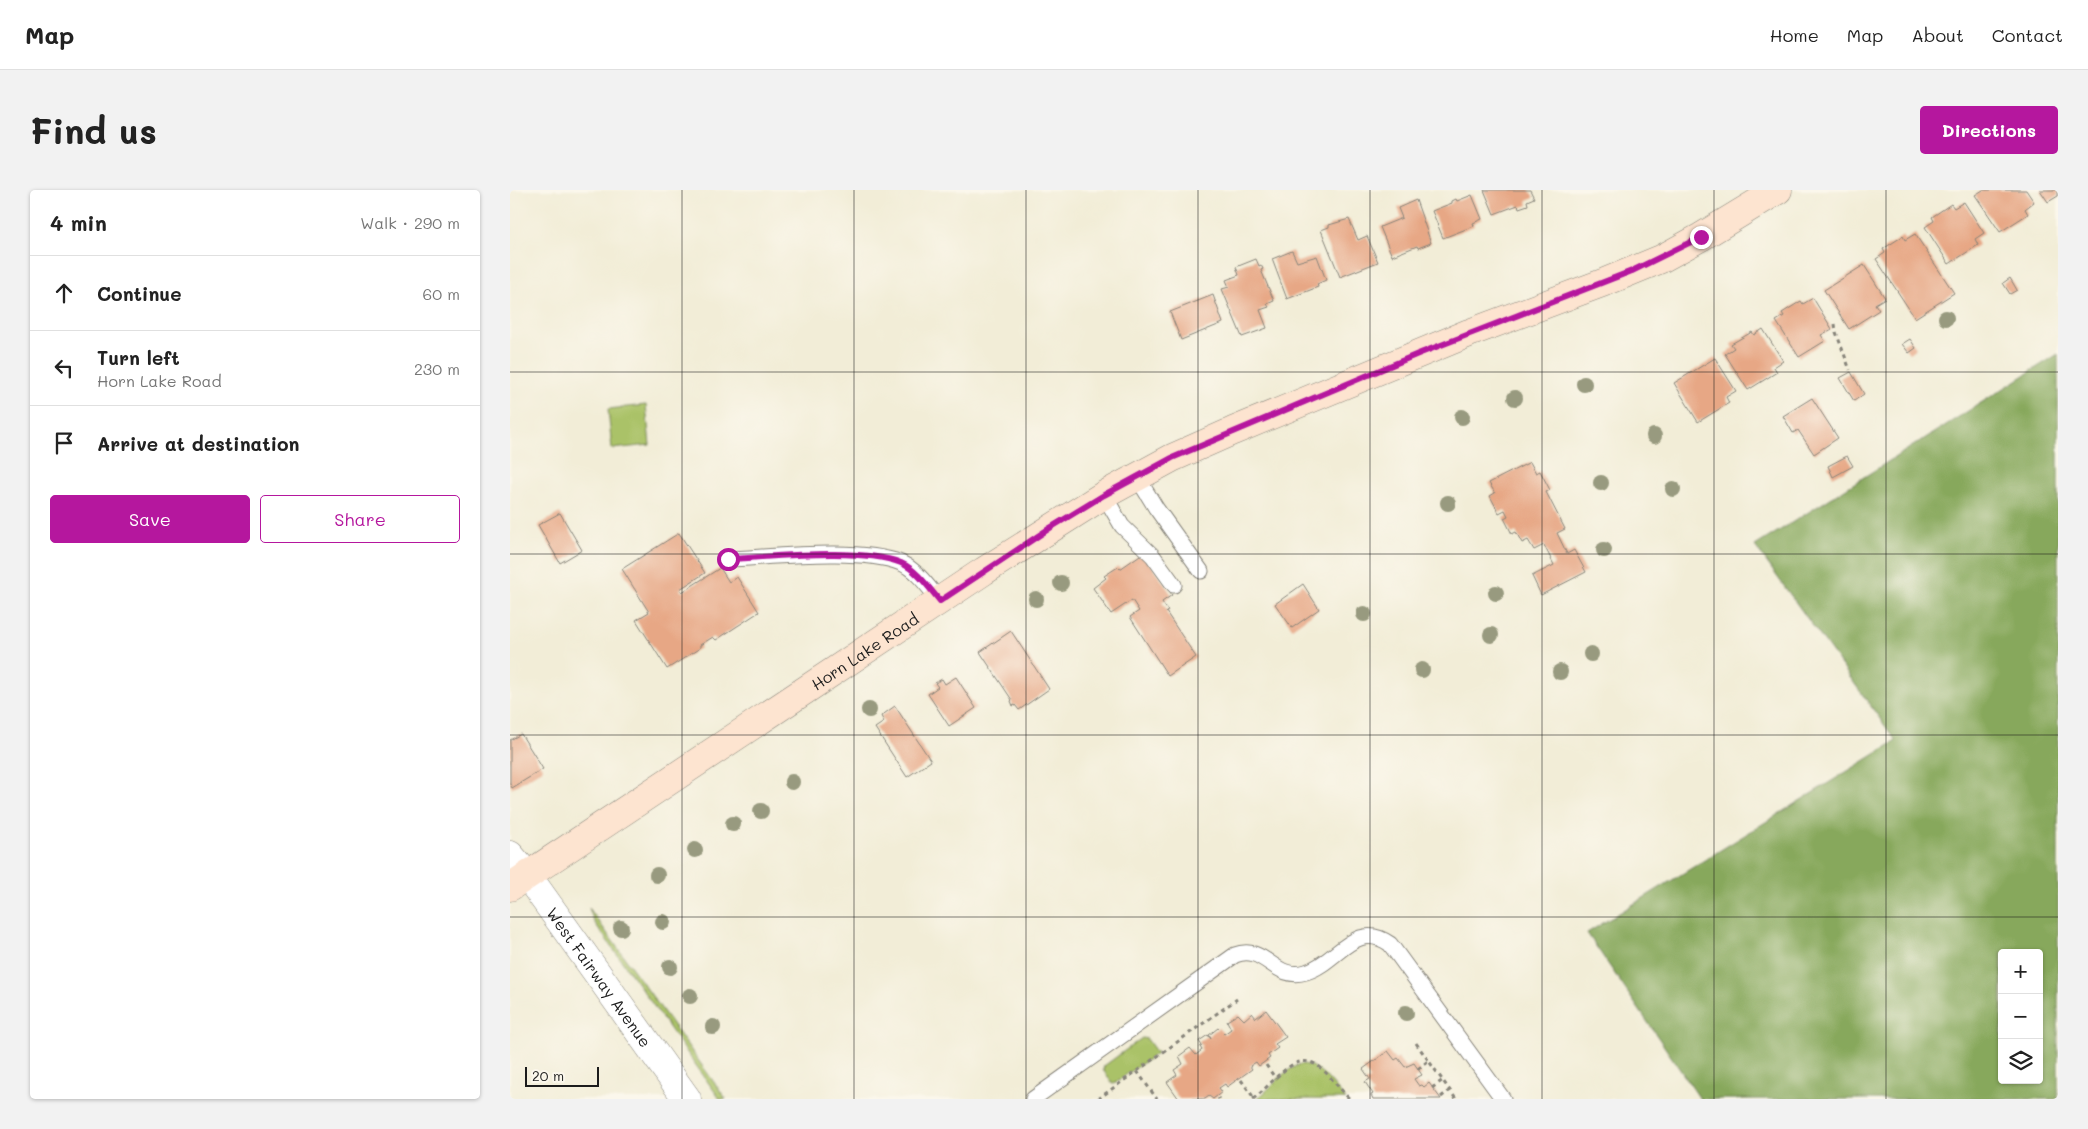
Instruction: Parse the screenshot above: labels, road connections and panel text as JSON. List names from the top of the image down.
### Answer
{
  "streets": {
    "main road": ["Horn Lake Road"],
    "street": ["West Fairway Avenue"]
  },
  "crossings": [
    ["Horn Lake Road", "West Fairway Avenue"]
  ],
  "scale_bar": "20 m",
  "page": {
    "header": "Map",
    "nav": [
      "Home",
      "Map",
      "About",
      "Contact"
    ],
    "buttons": [
      "Directions",
      ["Save", "Share"]
    ],
    "title": "Find us",
    "heading": ["4 min", "Walk · 290 m"],
    "list": [
      ["Continue", "60 m"],
      ["Turn left", "Horn Lake Road", "230 m"],
      "Arrive at destination"
    ],
    "map_buttons": ["+", "−"],
    "scale": "20 m"
  }
}
